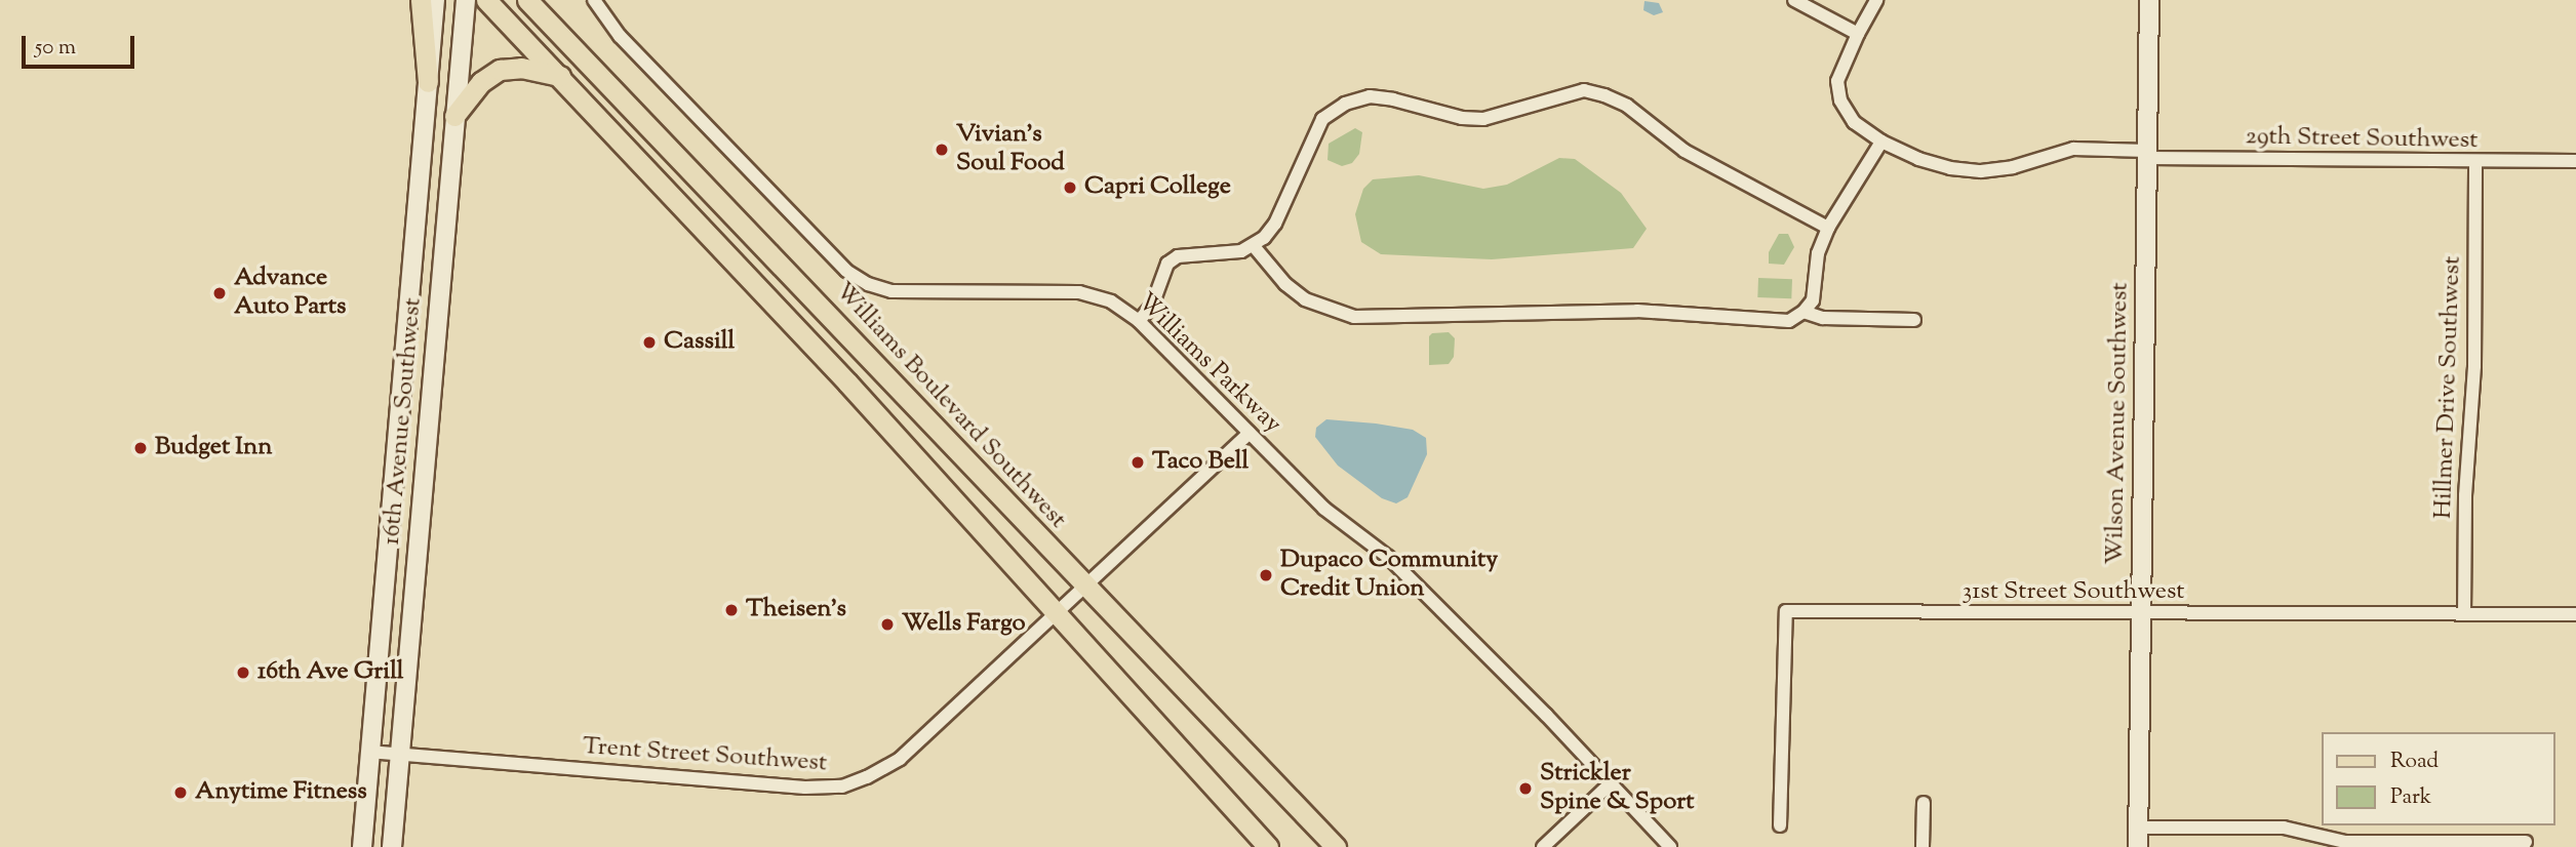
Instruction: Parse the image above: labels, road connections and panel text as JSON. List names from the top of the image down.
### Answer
{
  "streets": {
    "main road": ["Williams Boulevard Southwest", "16th Avenue Southwest", "Wilson Avenue Southwest"],
    "street": [
      "29th Street Southwest",
      "Williams Parkway",
      "Hillmer Drive Southwest",
      "31st Street Southwest",
      "Trent Street Southwest"
    ]
  },
  "crossings": [
    ["29th Street Southwest", "Hillmer Drive Southwest"],
    ["29th Street Southwest", "Wilson Avenue Southwest"],
    ["Williams Parkway", "Trent Street Southwest"],
    ["Hillmer Drive Southwest", "31st Street Southwest"],
    ["Williams Boulevard Southwest", "Trent Street Southwest"],
    ["16th Avenue Southwest", "Trent Street Southwest"],
    ["Wilson Avenue Southwest", "31st Street Southwest"]
  ],
  "places": [
    "Vivian's Soul Food",
    "Capri College",
    "Advance Auto Parts",
    "Cassill",
    "Budget Inn",
    "Taco Bell",
    "Dupaco Community Credit Union",
    "Theisen's",
    "Wells Fargo",
    "16th Ave Grill",
    "Strickler Spine & Sport",
    "Anytime Fitness"
  ],
  "legend": ["Road", "Park"],
  "scale_bar": "50 m"
}
